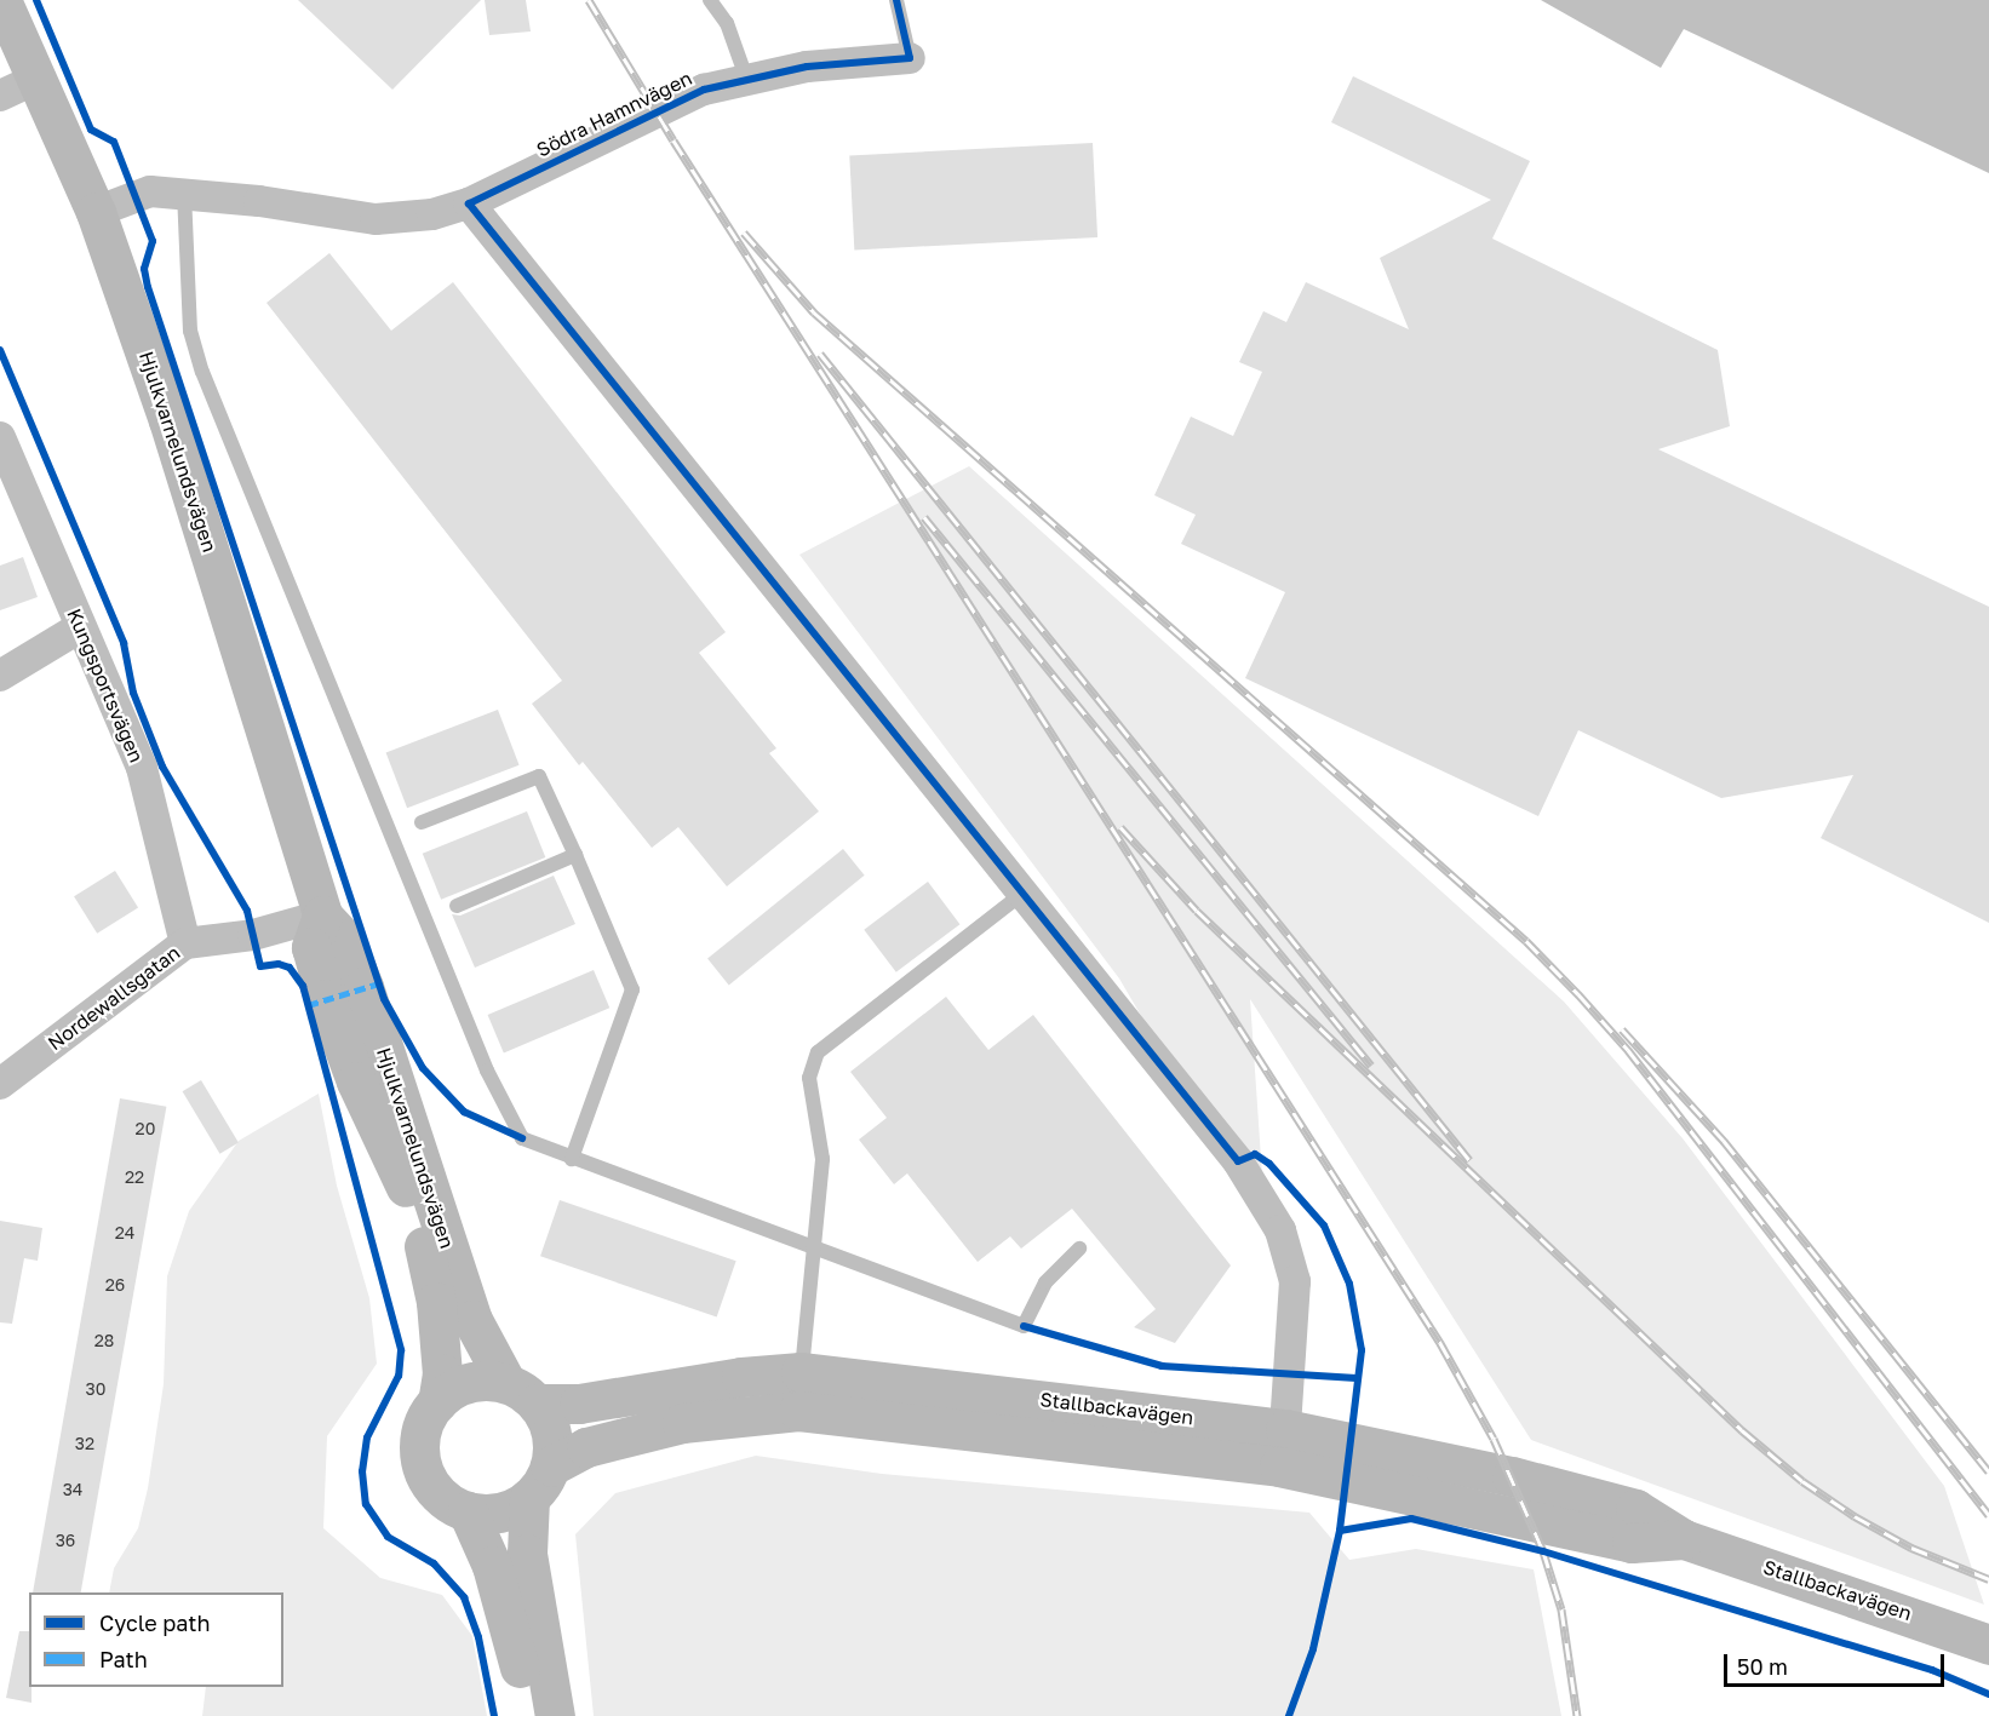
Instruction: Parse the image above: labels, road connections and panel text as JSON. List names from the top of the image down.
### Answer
{
  "streets": {
    "street": [
      "Södra Hamnvägen",
      "Hjulkvarnelundsvägen",
      "Kungsportsvägen",
      "Nordewallsgatan",
      "Stallbackavägen"
    ]
  },
  "crossings": [
    ["Södra Hamnvägen", "Hjulkvarnelundsvägen"],
    ["Hjulkvarnelundsvägen", "Nordewallsgatan"],
    ["Hjulkvarnelundsvägen", "Stallbackavägen"],
    ["Kungsportsvägen", "Nordewallsgatan"]
  ],
  "house_numbers": [
    "20",
    "22",
    "24",
    "26",
    "28",
    "30",
    "32",
    "34",
    "36"
  ],
  "legend": ["Cycle path", "Path"],
  "scale_bar": "50 m"
}
